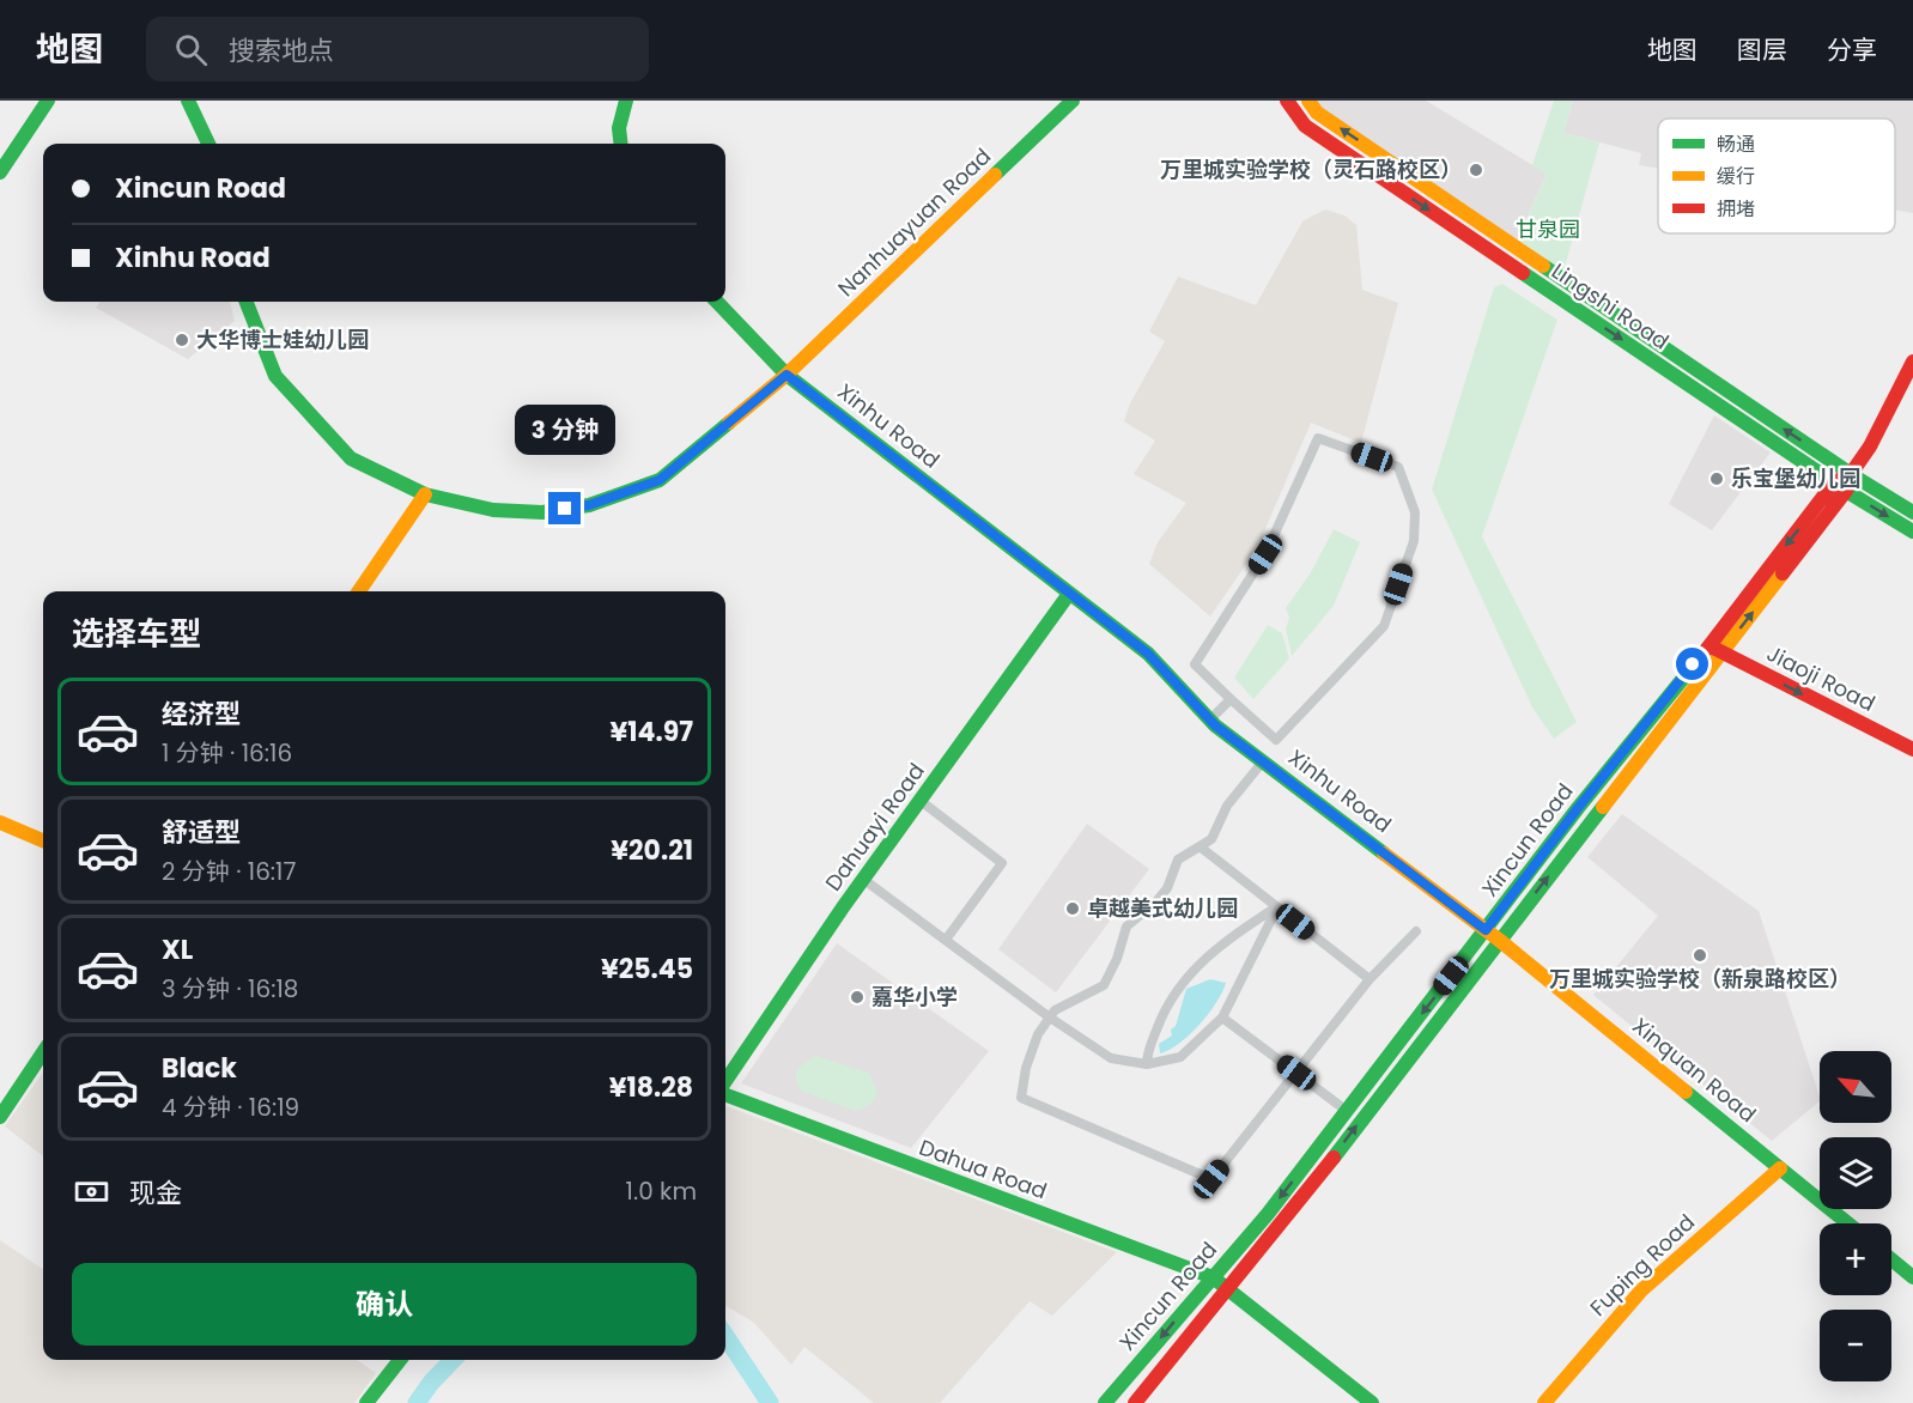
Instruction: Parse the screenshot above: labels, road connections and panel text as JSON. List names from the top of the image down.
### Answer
{
  "streets": {
    "street": [
      "Nanhuayuan Road",
      "Lingshi Road",
      "Xinhu Road",
      "Jiaoji Road",
      "Dahuayi Road",
      "Xincun Road",
      "Xinquan Road",
      "Dahua Road",
      "Fuping Road"
    ]
  },
  "crossings": [
    ["Nanhuayuan Road", "Xinhu Road"],
    ["Lingshi Road", "Xincun Road"],
    ["Xinhu Road", "Dahuayi Road"],
    ["Xinhu Road", "Xincun Road"],
    ["Xinhu Road", "Xinquan Road"],
    ["Jiaoji Road", "Xincun Road"],
    ["Xincun Road", "Xinquan Road"],
    ["Xincun Road", "Dahua Road"],
    ["Xinquan Road", "Fuping Road"]
  ],
  "one_way": ["Jiaoji Road"],
  "parks": ["甘泉园"],
  "places": [
    "万里城实验学校（灵石路校区）",
    "大华博士娃幼儿园",
    "乐宝堡幼儿园",
    "卓越美式幼儿园",
    "万里城实验学校（新泉路校区）",
    "嘉华小学"
  ],
  "legend": ["畅通", "缓行", "拥堵"],
  "north": "top left",
  "page": {
    "header": "地图",
    "search": "搜索地点",
    "nav": ["地图", "图层", "分享"],
    "banner": ["Xincun Road", "Xinhu Road"],
    "bubble": "3 分钟",
    "heading": "选择车型",
    "list": [
      {
        "name": "经济型",
        "note": "1 分钟 · 16:16",
        "value": "¥14.97"
      },
      {
        "name": "舒适型",
        "note": "2 分钟 · 16:17",
        "value": "¥20.21"
      },
      {
        "name": "XL",
        "note": "3 分钟 · 16:18",
        "value": "¥25.45"
      },
      {
        "name": "Black",
        "note": "4 分钟 · 16:19",
        "value": "¥18.28"
      }
    ],
    "map_buttons": ["+", "−"],
    "pay": ["现金", "1.0 km"],
    "buttons": "确认"
  }
}
